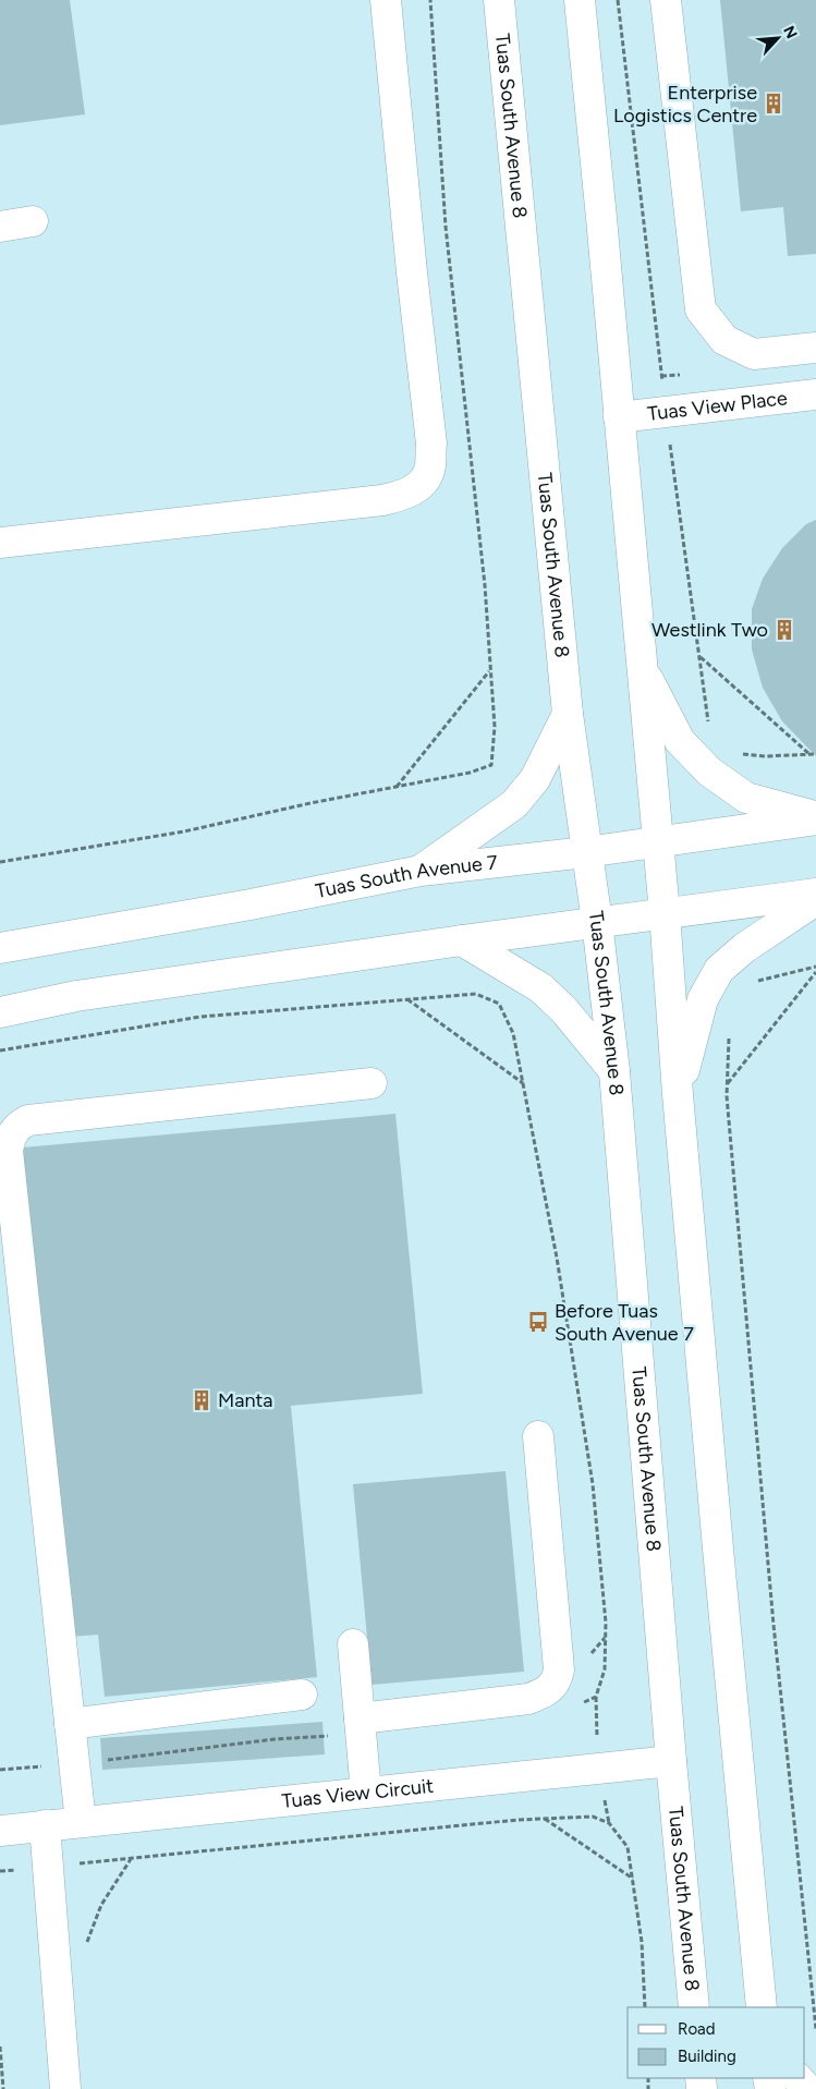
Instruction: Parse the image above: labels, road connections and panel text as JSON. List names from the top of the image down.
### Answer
{
  "streets": {
    "street": [
      "Tuas South Avenue 8",
      "Tuas View Place",
      "Tuas South Avenue 7",
      "Tuas View Circuit"
    ]
  },
  "crossings": [
    ["Tuas South Avenue 8", "Tuas South Avenue 7"],
    ["Tuas South Avenue 8", "Tuas View Circuit"]
  ],
  "places": {
    "building": ["Enterprise Logistics Centre", "Westlink Two", "Manta"],
    "bus stop": ["Before Tuas South Avenue 7"]
  },
  "legend": ["Road", "Building"],
  "north": "top right"
}
